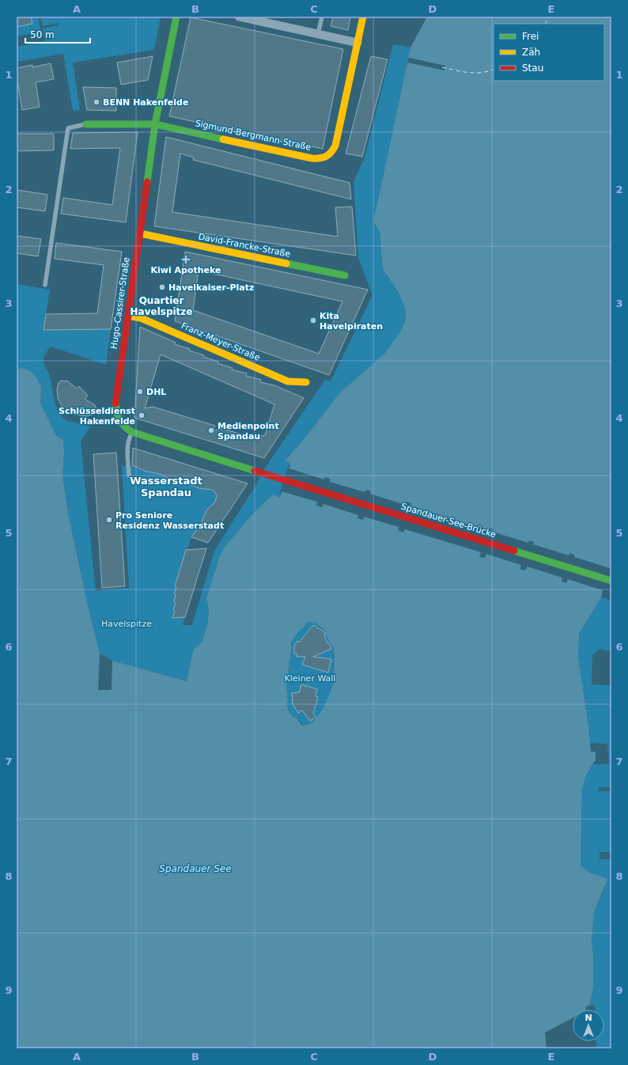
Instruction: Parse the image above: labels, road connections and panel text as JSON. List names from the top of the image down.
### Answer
{
  "streets": {
    "street": [
      "Sigmund-Bergmann-Straße",
      "David-Francke-Straße",
      "Hugo-Cassirer-Straße",
      "Franz-Meyer-Straße",
      "Spandauer-See-Brücke"
    ]
  },
  "crossings": [
    ["Sigmund-Bergmann-Straße", "Hugo-Cassirer-Straße"],
    ["David-Francke-Straße", "Hugo-Cassirer-Straße"],
    ["Hugo-Cassirer-Straße", "Franz-Meyer-Straße"],
    ["Hugo-Cassirer-Straße", "Spandauer-See-Brücke"]
  ],
  "districts": ["Quartier Havelspitze", "Wasserstadt Spandau"],
  "water": ["Spandauer See"],
  "parks": ["Havelspitze", "Kleiner Wall"],
  "places": {
    "other": [
      "BENN Hakenfelde",
      "Havelkaiser-Platz",
      "Kita Havelpiraten",
      "DHL",
      "Schlüsseldienst Hakenfelde",
      "Medienpoint Spandau",
      "Pro Seniore Residenz Wasserstadt"
    ],
    "health": ["Kiwi Apotheke"]
  },
  "legend": ["Frei", "Zäh", "Stau"],
  "scale_bar": "50 m",
  "north": "top",
  "grid": {
    "columns": [
      "A",
      "B",
      "C",
      "D",
      "E"
    ],
    "rows": [
      "1",
      "2",
      "3",
      "4",
      "5",
      "6",
      "7",
      "8",
      "9"
    ]
  }
}
